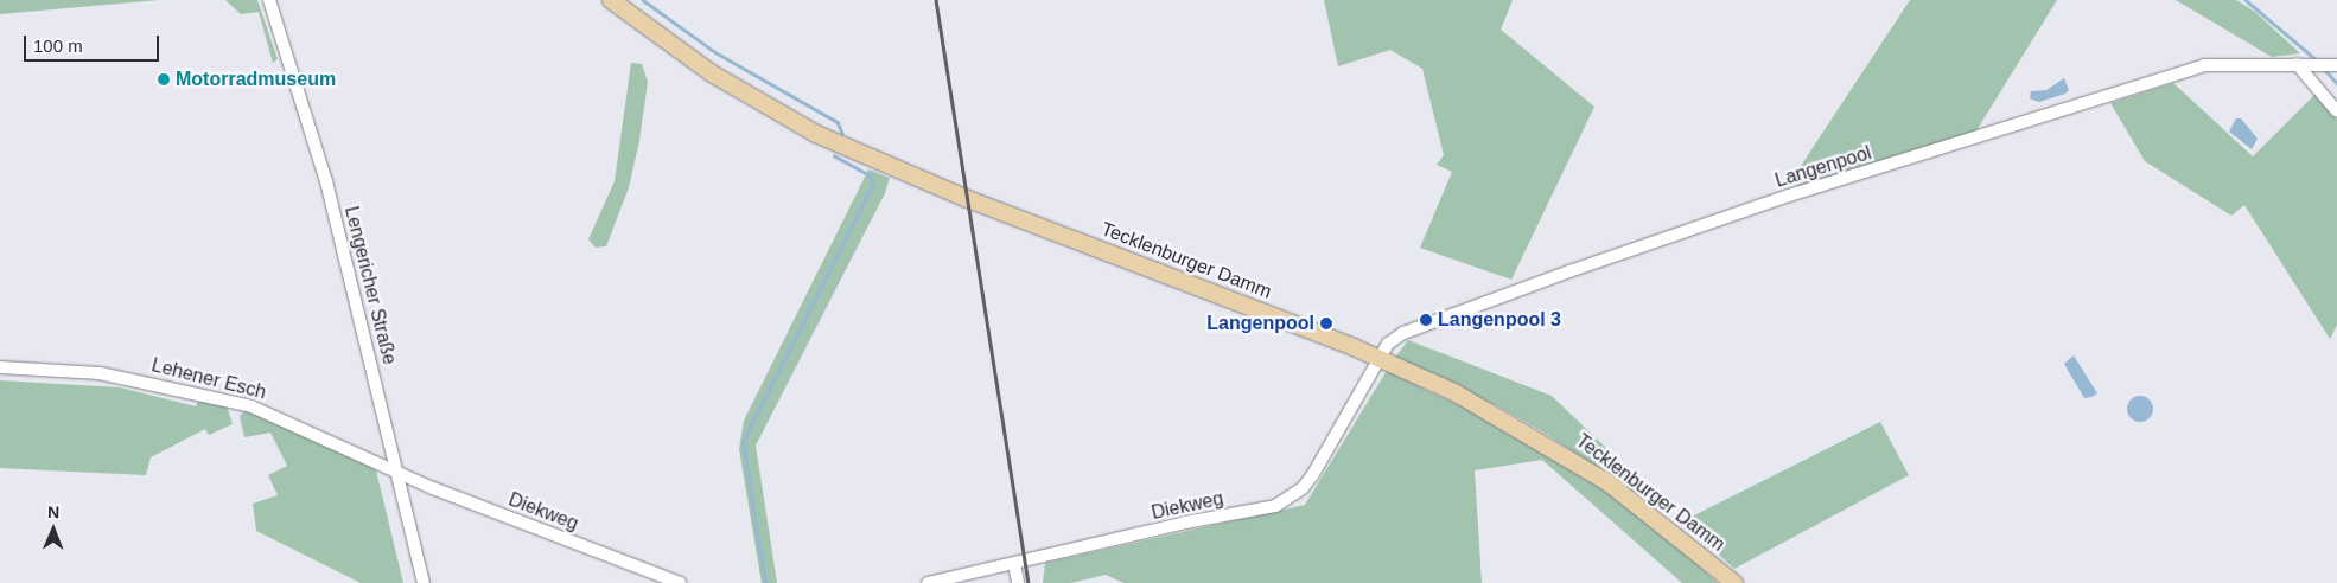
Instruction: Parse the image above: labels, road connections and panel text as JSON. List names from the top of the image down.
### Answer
{
  "streets": {
    "main road": ["Tecklenburger Damm"],
    "street": [
      "Langenpool",
      "Lengericher Straße",
      "Lehener Esch",
      "Diekweg"
    ]
  },
  "crossings": [
    ["Langenpool", "Tecklenburger Damm"],
    ["Langenpool", "Diekweg"],
    ["Tecklenburger Damm", "Diekweg"],
    ["Lengericher Straße", "Lehener Esch"],
    ["Lengericher Straße", "Diekweg"],
    ["Lehener Esch", "Diekweg"]
  ],
  "places": ["Motorradmuseum", "Langenpool 3", "Langenpool"],
  "scale_bar": "100 m",
  "north": "top"
}
